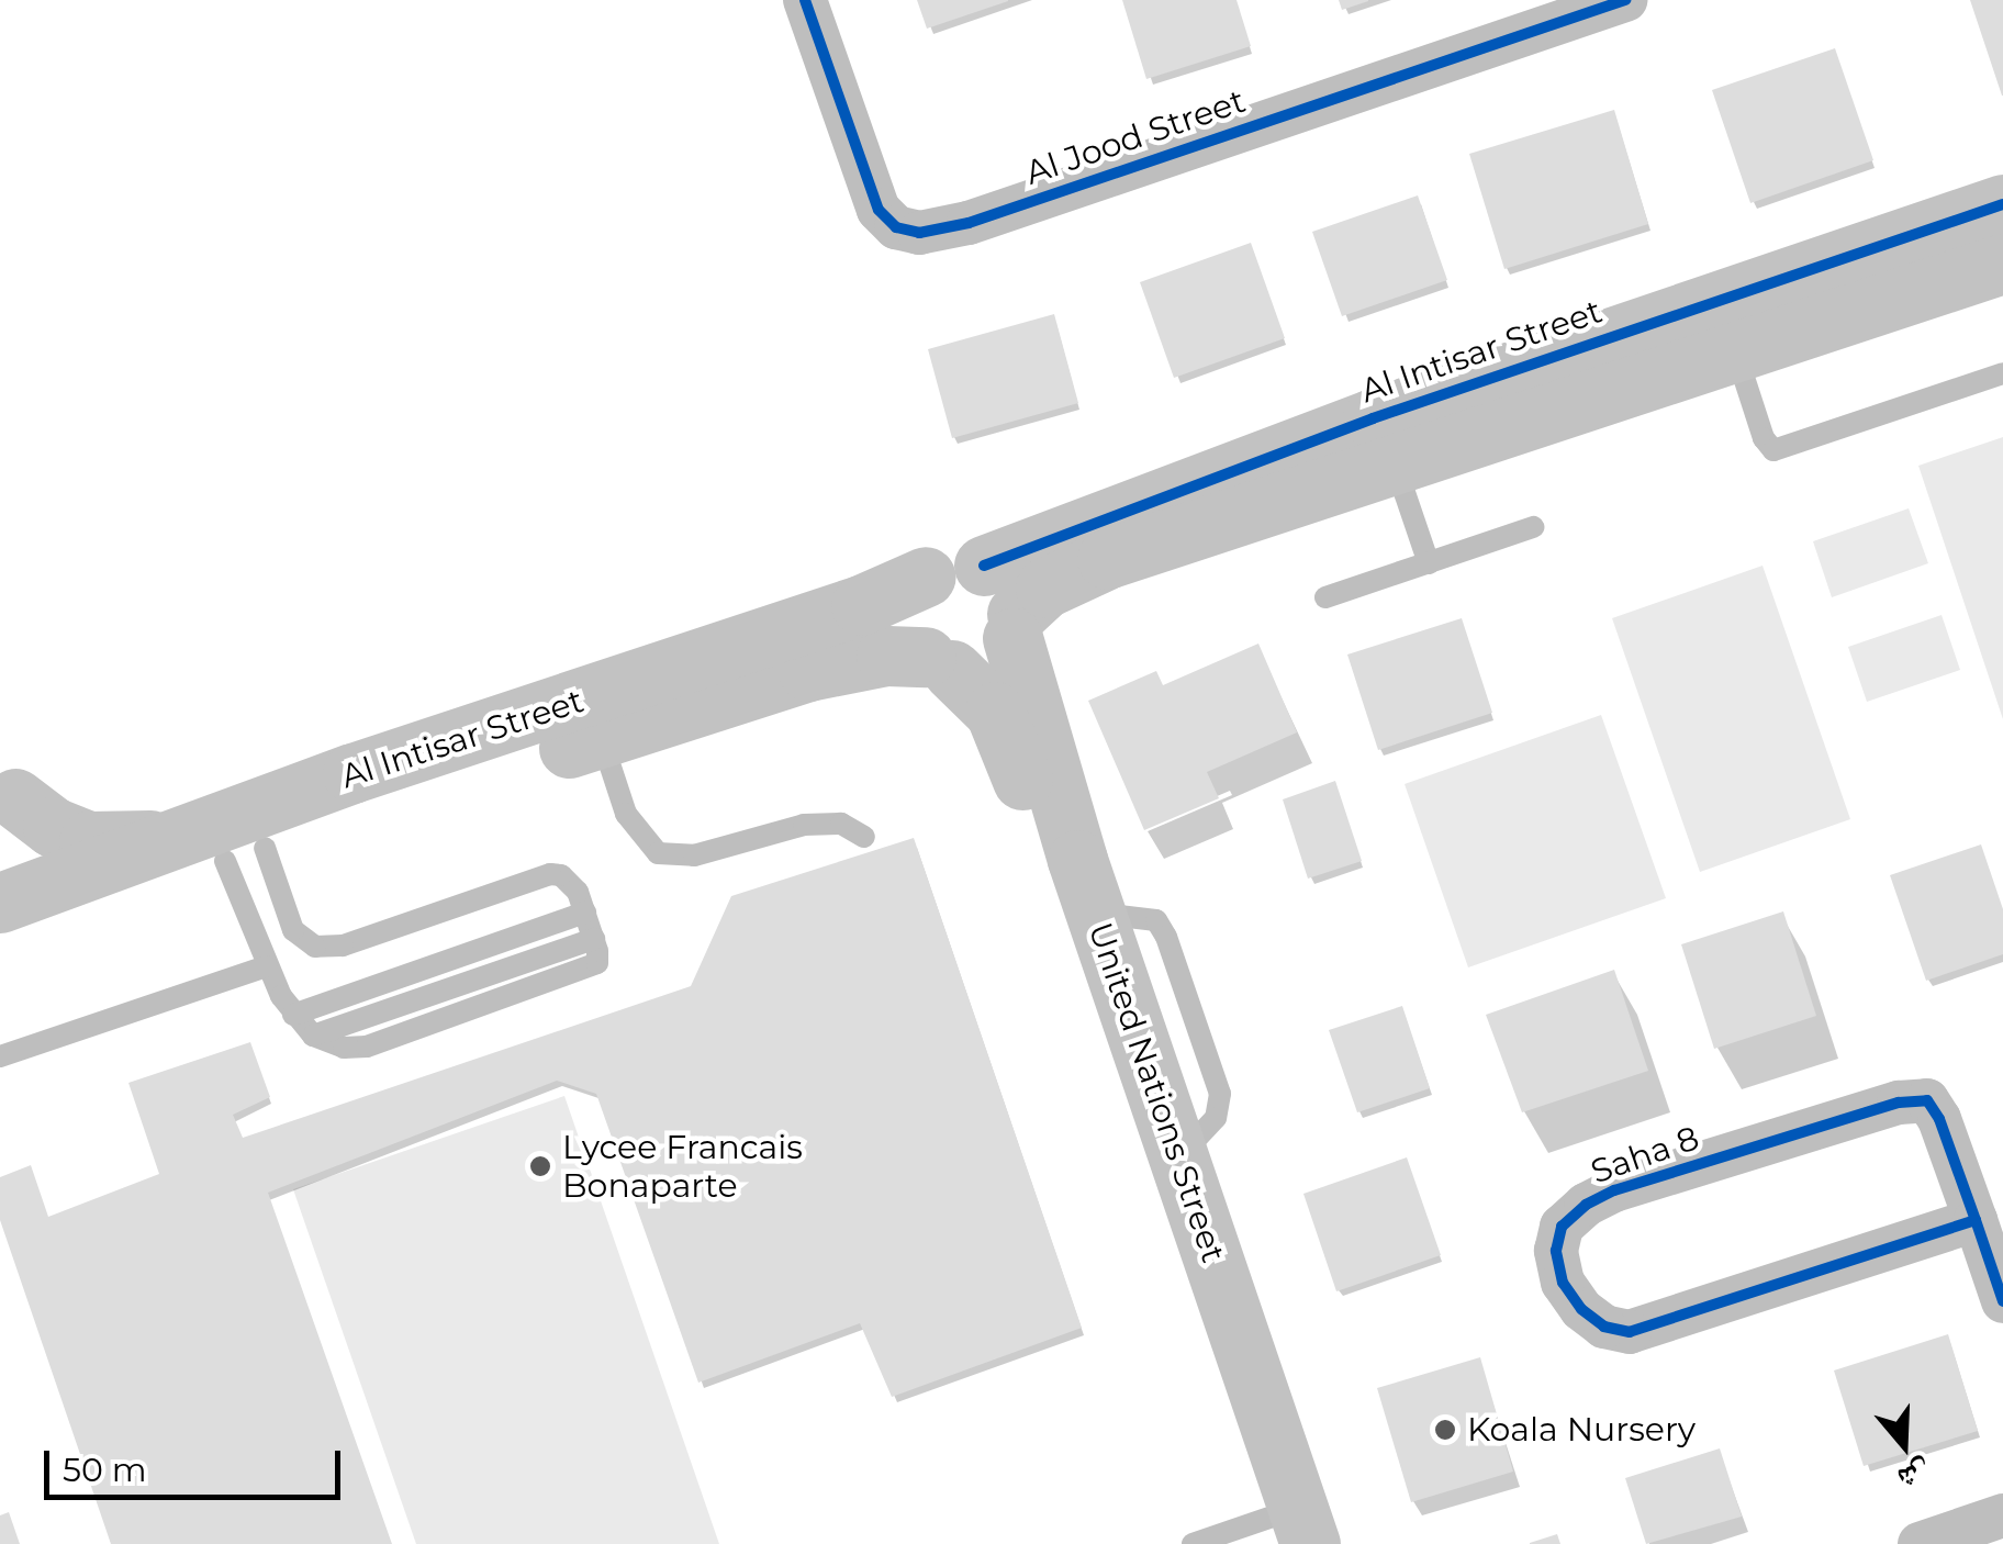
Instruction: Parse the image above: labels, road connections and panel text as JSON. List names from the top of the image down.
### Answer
{
  "streets": {
    "street": [
      "Al Jood Street",
      "Al Intisar Street",
      "United Nations Street",
      "Saha 8"
    ]
  },
  "crossings": [
    ["Al Intisar Street", "United Nations Street"]
  ],
  "places": ["Lycee Francais Bonaparte", "Koala Nursery"],
  "scale_bar": "50 m",
  "north": "bottom"
}
